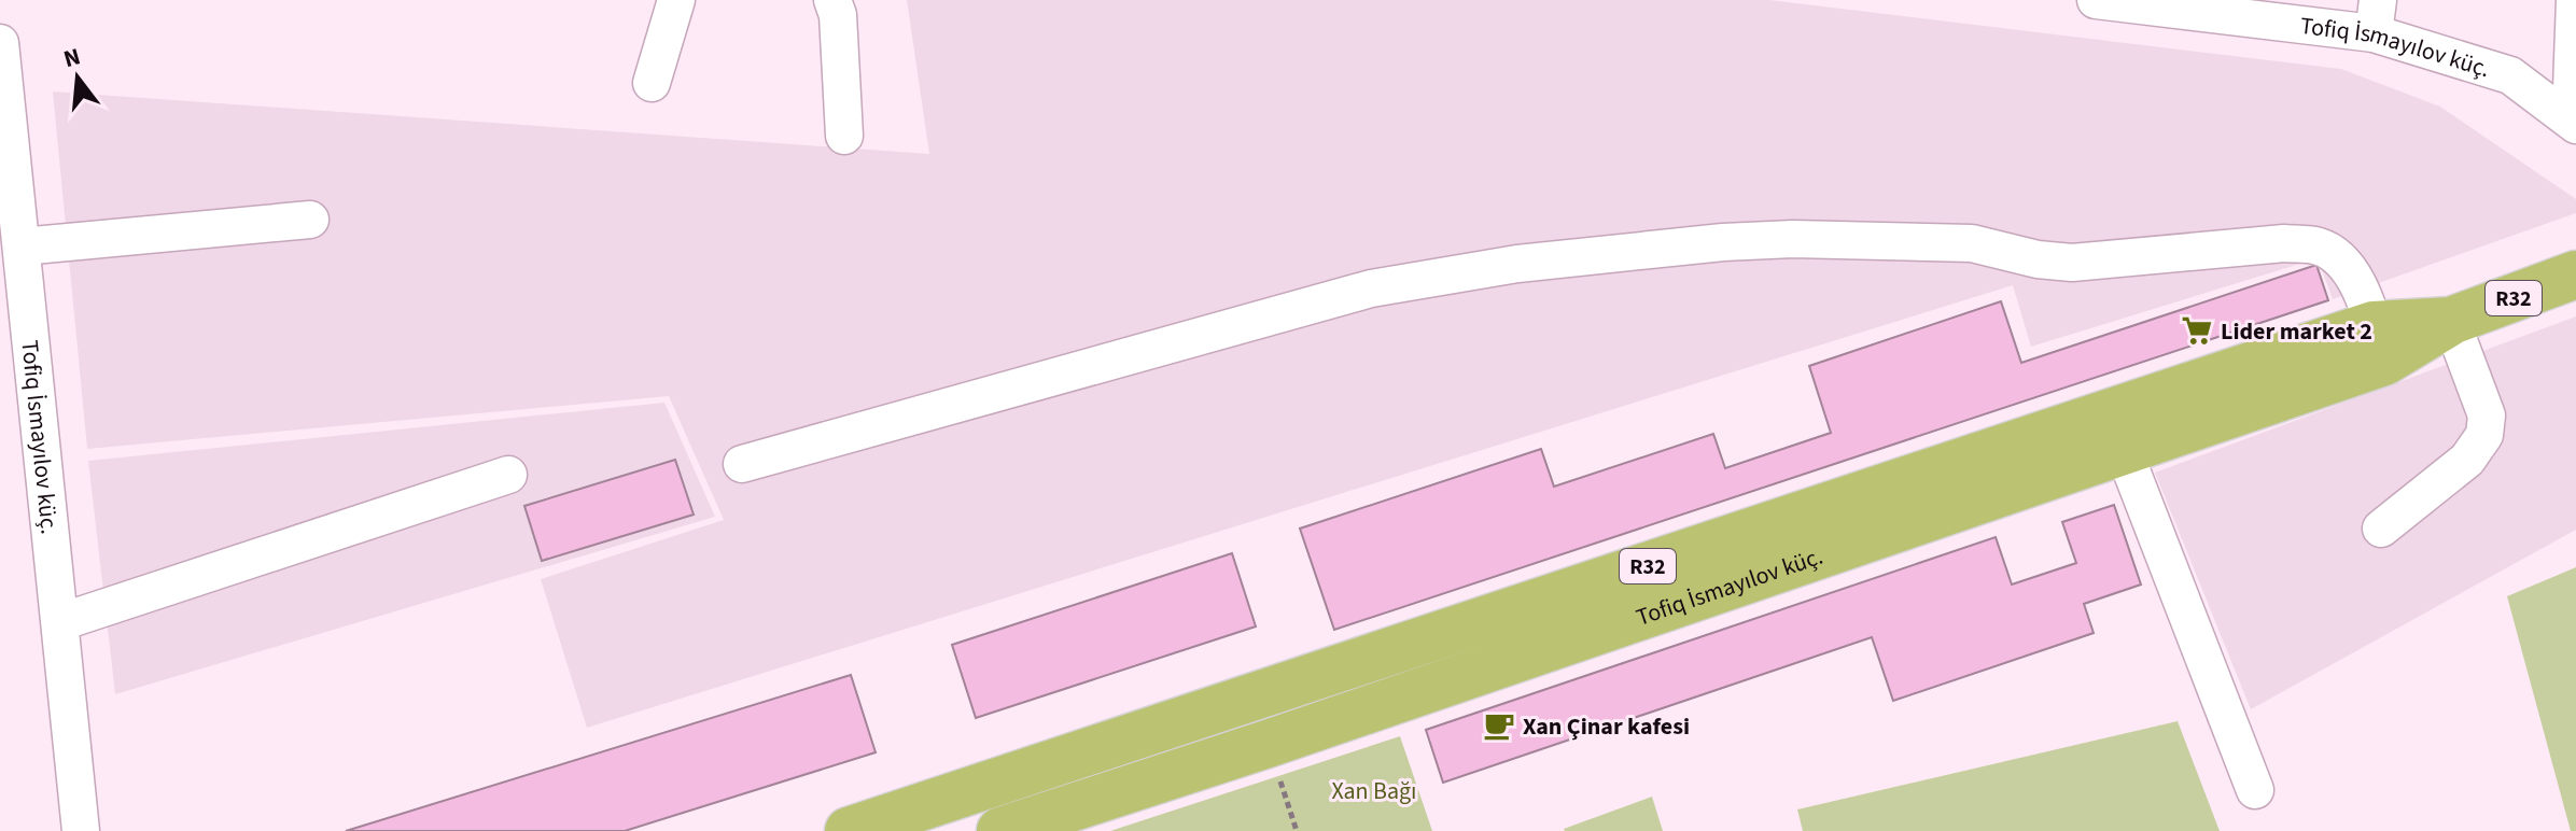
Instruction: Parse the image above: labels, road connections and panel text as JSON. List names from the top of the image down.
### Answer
{
  "streets": {
    "main road": ["Tofiq İsmayılov küç.", "R32"]
  },
  "crossings": [
    ["Tofiq İsmayılov küç.", "R32"]
  ],
  "parks": ["Xan Bağı"],
  "places": {
    "supermarket": ["Lider market 2"],
    "cafe": ["Xan Çinar kafesi"]
  },
  "north": "top"
}
